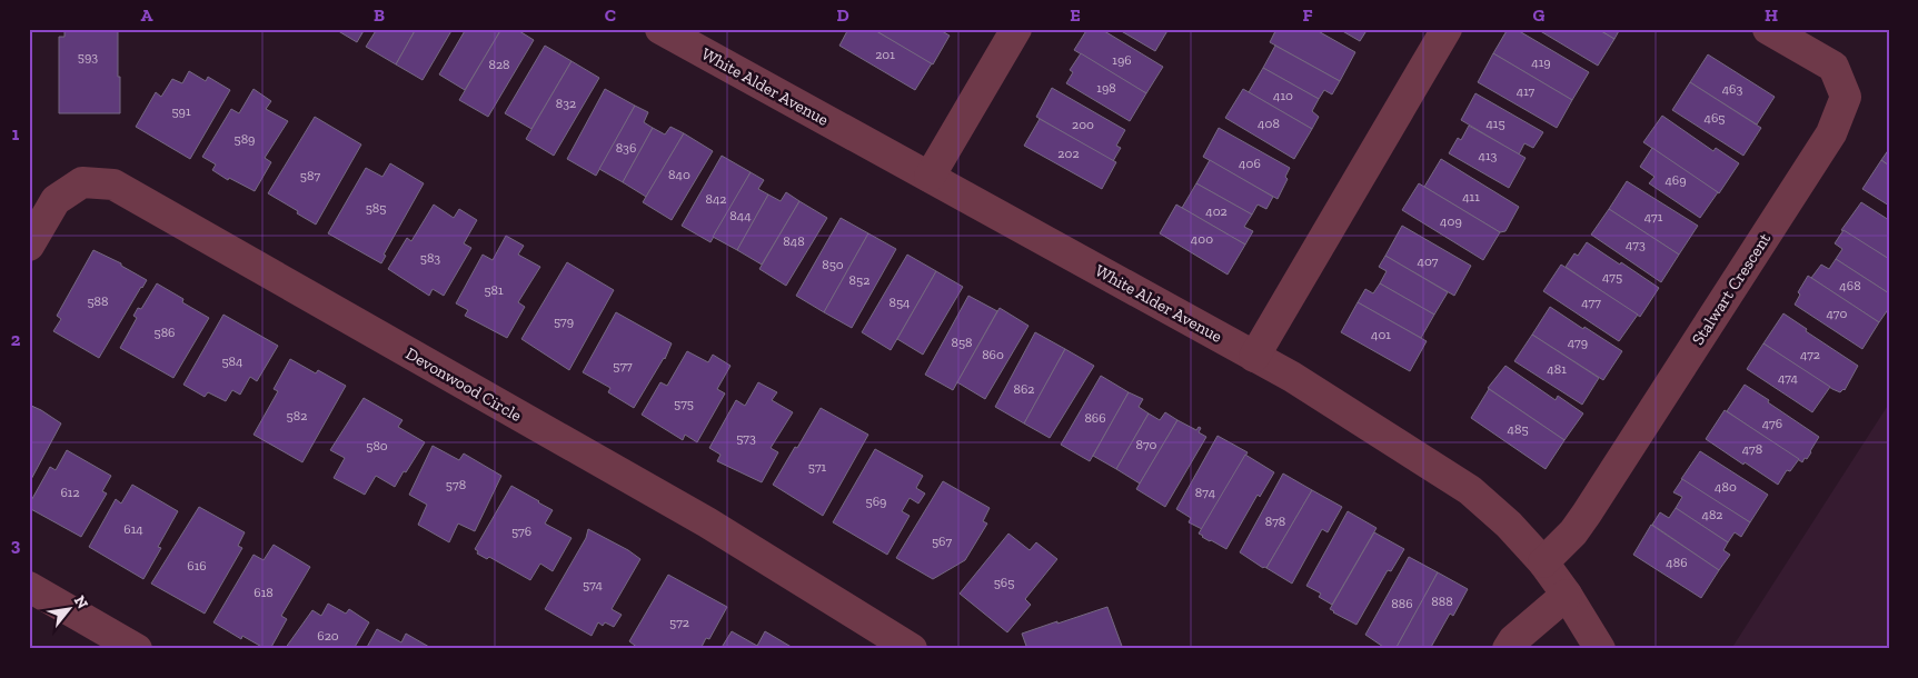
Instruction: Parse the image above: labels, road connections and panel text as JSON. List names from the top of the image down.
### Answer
{
  "streets": {
    "street": ["White Alder Avenue", "Stalwart Crescent", "Devonwood Circle"]
  },
  "crossings": [
    ["White Alder Avenue", "Stalwart Crescent"]
  ],
  "house_numbers": [
    "201",
    "593",
    "196",
    "419",
    "828",
    "198",
    "463",
    "417",
    "410",
    "832",
    "591",
    "465",
    "408",
    "415",
    "200",
    "589",
    "836",
    "202",
    "413",
    "406",
    "840",
    "587",
    "469",
    "411",
    "842",
    "585",
    "402",
    "844",
    "471",
    "409",
    "400",
    "848",
    "473",
    "583",
    "407",
    "850",
    "475",
    "852",
    "468",
    "581",
    "588",
    "854",
    "477",
    "470",
    "579",
    "586",
    "401",
    "858",
    "479",
    "860",
    "472",
    "584",
    "577",
    "481",
    "474",
    "862",
    "575",
    "582",
    "866",
    "476",
    "485",
    "573",
    "870",
    "580",
    "478",
    "571",
    "578",
    "480",
    "612",
    "874",
    "569",
    "482",
    "878",
    "614",
    "576",
    "567",
    "486",
    "616",
    "565",
    "574",
    "618",
    "888",
    "886",
    "572",
    "620"
  ],
  "north": "top right",
  "grid": {
    "columns": [
      "A",
      "B",
      "C",
      "D",
      "E",
      "F",
      "G",
      "H"
    ],
    "rows": ["1", "2", "3"]
  }
}
